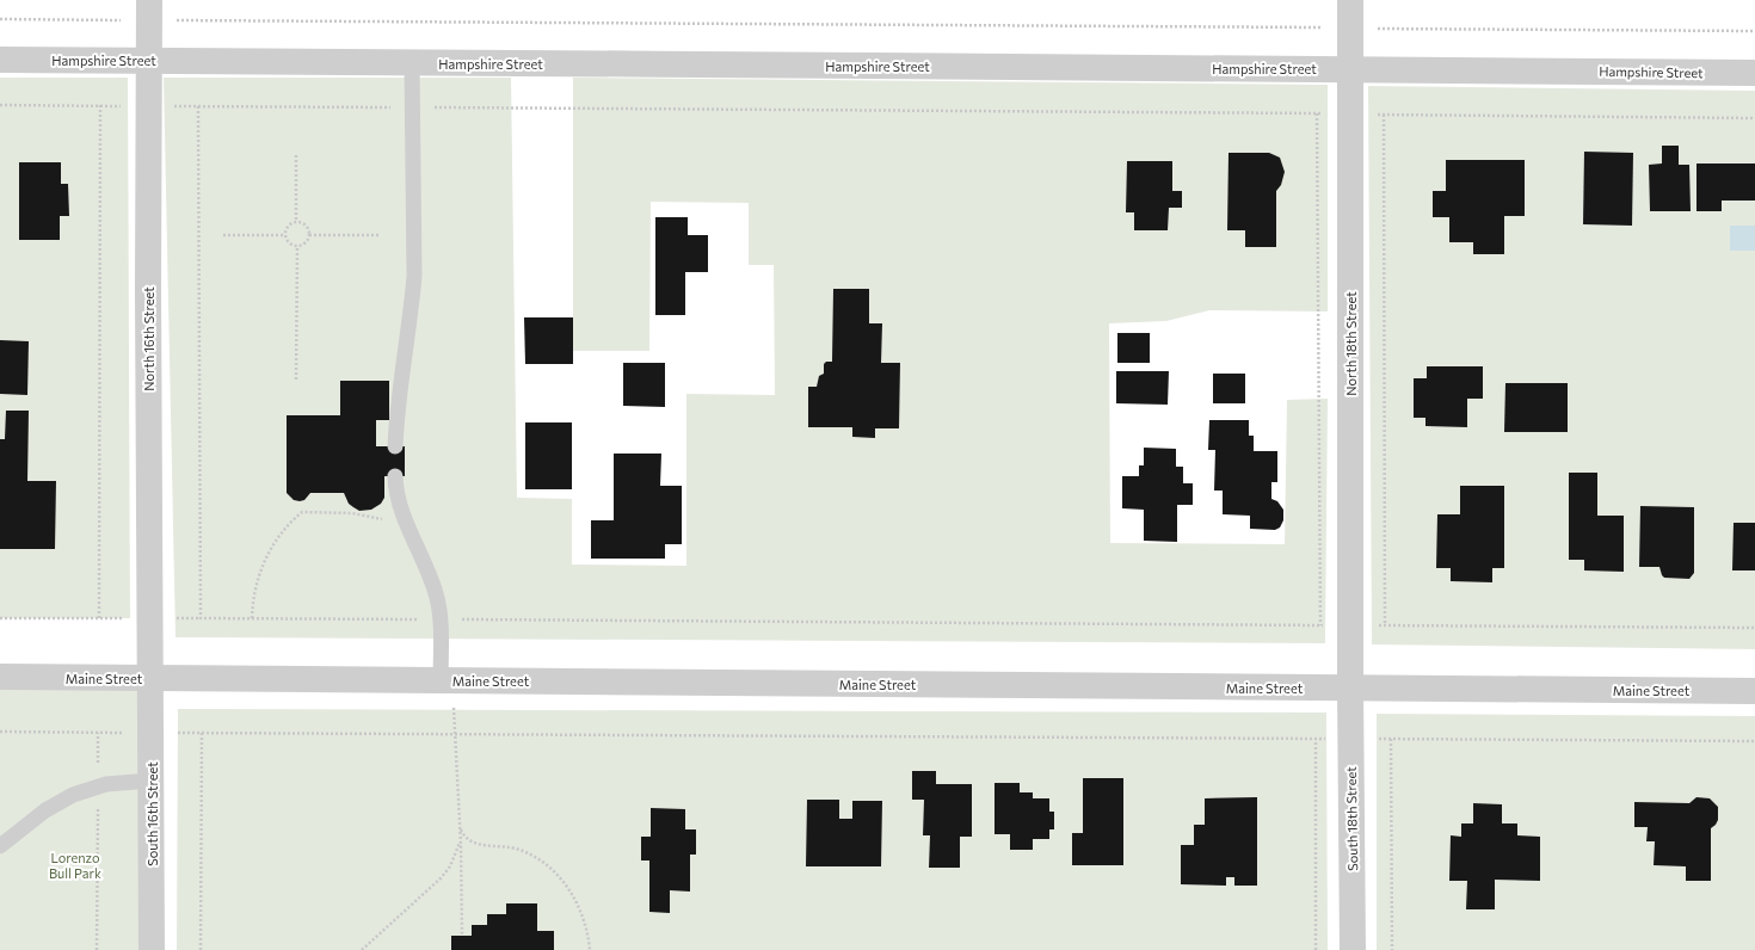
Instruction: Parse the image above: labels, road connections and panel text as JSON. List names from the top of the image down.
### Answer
{
  "streets": {
    "street": [
      "Hampshire Street",
      "North 16th Street",
      "North 18th Street",
      "Maine Street",
      "South 16th Street",
      "South 18th Street"
    ]
  },
  "crossings": [
    ["Hampshire Street", "North 16th Street"],
    ["Hampshire Street", "North 18th Street"],
    ["North 16th Street", "Maine Street"],
    ["North 16th Street", "South 16th Street"],
    ["North 18th Street", "Maine Street"],
    ["North 18th Street", "South 18th Street"],
    ["Maine Street", "South 16th Street"],
    ["Maine Street", "South 18th Street"]
  ],
  "parks": ["Lorenzo Bull Park"]
}
